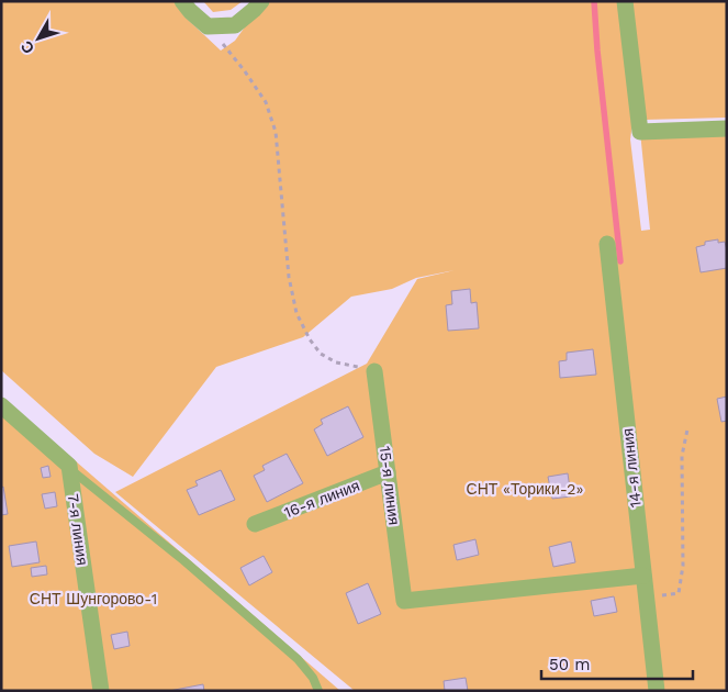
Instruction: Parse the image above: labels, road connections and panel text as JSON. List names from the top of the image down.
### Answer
{
  "streets": {
    "street": [
      "14-я линия",
      "15-я линия",
      "16-я линия",
      "7-я линия"
    ]
  },
  "crossings": [
    ["14-я линия", "15-я линия"],
    ["15-я линия", "16-я линия"]
  ],
  "parks": ["СНТ «Торики-2»", "СНТ Шунгорово-1"],
  "scale_bar": "50 m",
  "north": "bottom left"
}
